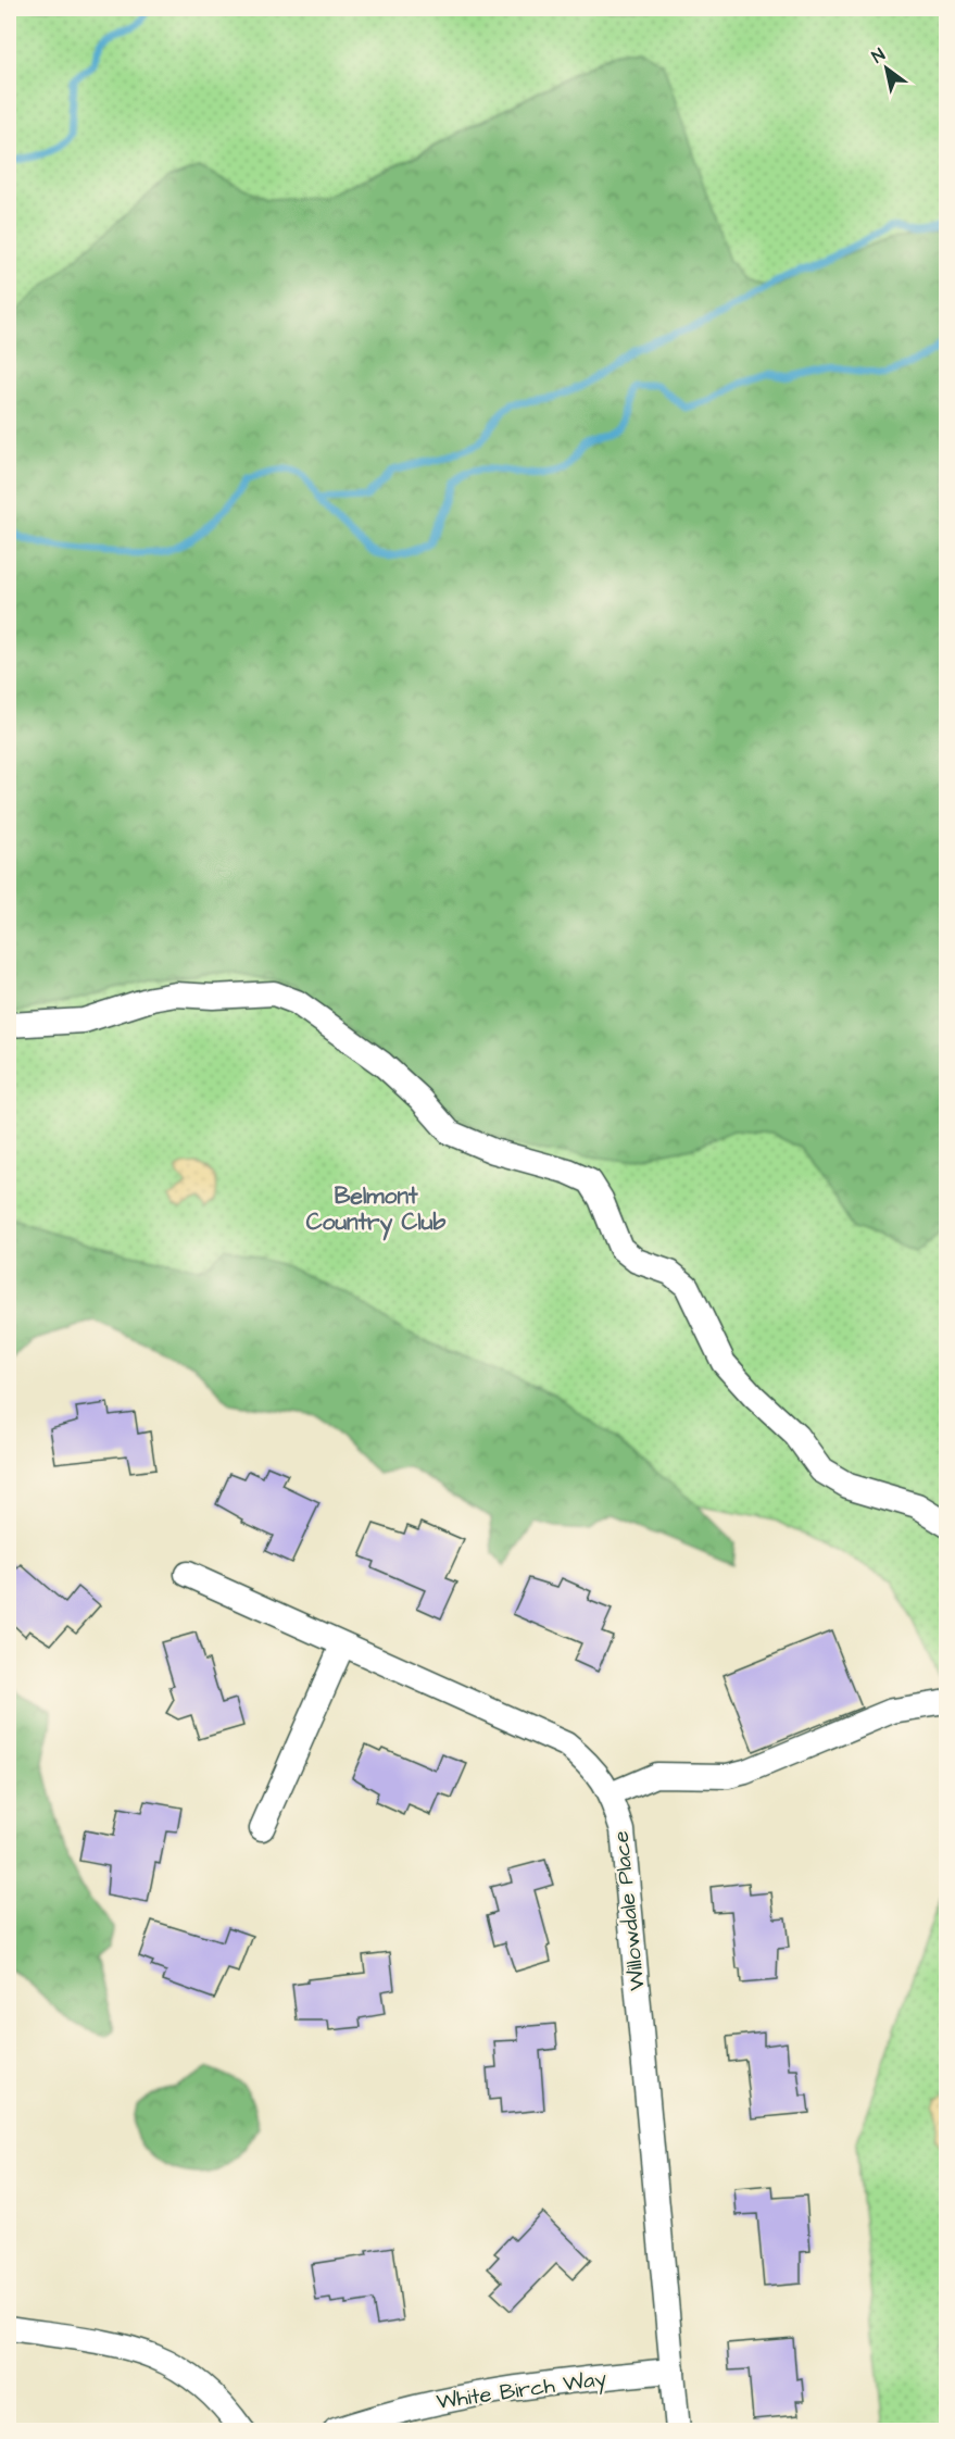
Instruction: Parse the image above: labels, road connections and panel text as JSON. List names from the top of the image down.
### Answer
{
  "streets": {
    "street": ["Willowdale Place", "White Birch Way"]
  },
  "crossings": [
    ["Willowdale Place", "White Birch Way"]
  ],
  "districts": ["Belmont Country Club"],
  "north": "top left"
}
